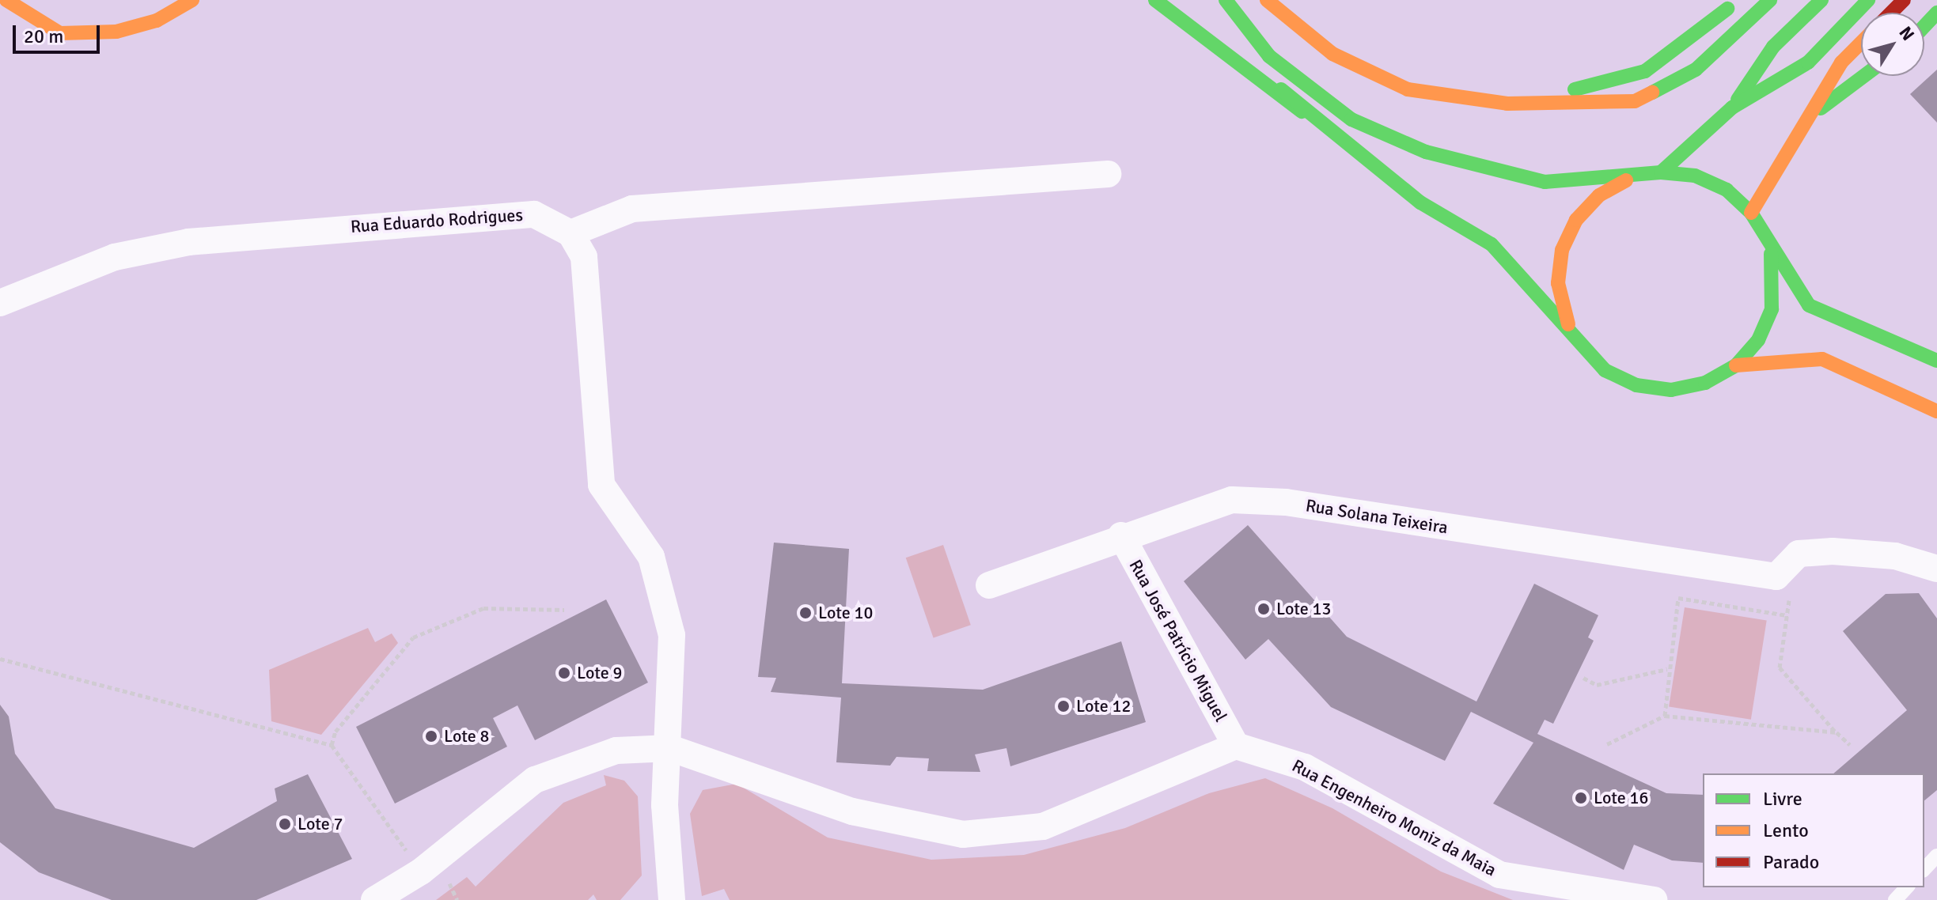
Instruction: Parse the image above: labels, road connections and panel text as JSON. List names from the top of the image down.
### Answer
{
  "streets": {
    "street": [
      "Rua Eduardo Rodrigues",
      "Rua Solana Teixeira",
      "Rua José Patrício Miguel",
      "Rua Engenheiro Moniz da Maia"
    ]
  },
  "crossings": [
    ["Rua Solana Teixeira", "Rua José Patrício Miguel"],
    ["Rua José Patrício Miguel", "Rua Engenheiro Moniz da Maia"]
  ],
  "places": [
    "Lote 13",
    "Lote 10",
    "Lote 9",
    "Lote 12",
    "Lote 8",
    "Lote 16",
    "Lote 7"
  ],
  "legend": ["Livre", "Lento", "Parado"],
  "scale_bar": "20 m",
  "north": "top right"
}
